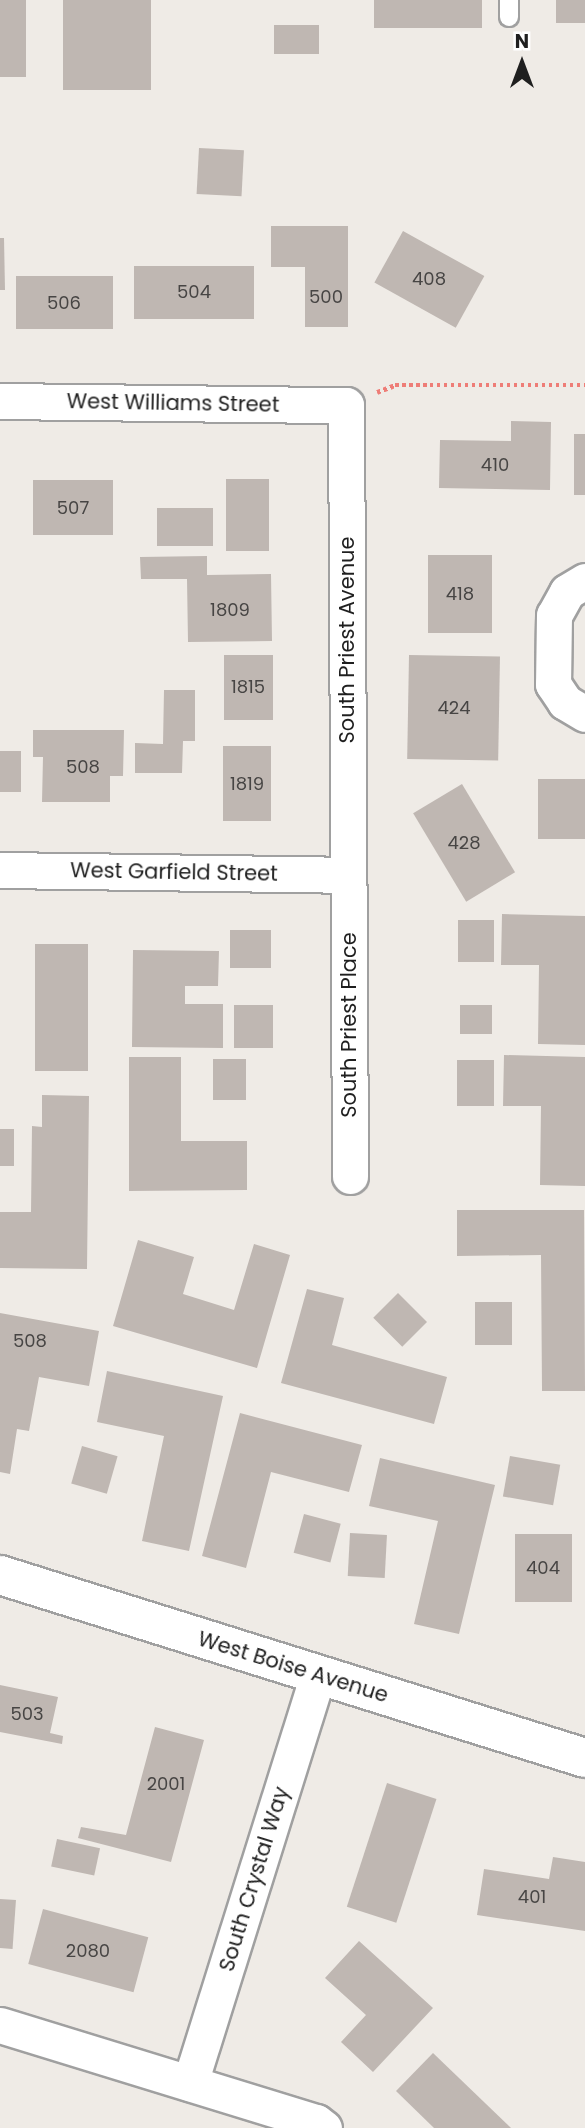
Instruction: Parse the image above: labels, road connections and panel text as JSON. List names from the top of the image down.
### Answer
{
  "streets": {
    "street": [
      "West Williams Street",
      "South Priest Avenue",
      "West Garfield Street",
      "South Priest Place",
      "West Boise Avenue",
      "South Crystal Way"
    ]
  },
  "crossings": [
    ["West Williams Street", "South Priest Avenue"],
    ["South Priest Avenue", "West Garfield Street"],
    ["South Priest Avenue", "South Priest Place"],
    ["West Garfield Street", "South Priest Place"],
    ["West Boise Avenue", "South Crystal Way"]
  ],
  "house_numbers": [
    "408",
    "504",
    "500",
    "506",
    "410",
    "507",
    "418",
    "1809",
    "1815",
    "424",
    "508",
    "1819",
    "428",
    "508",
    "404",
    "503",
    "2001",
    "401",
    "2080"
  ],
  "north": "top"
}
